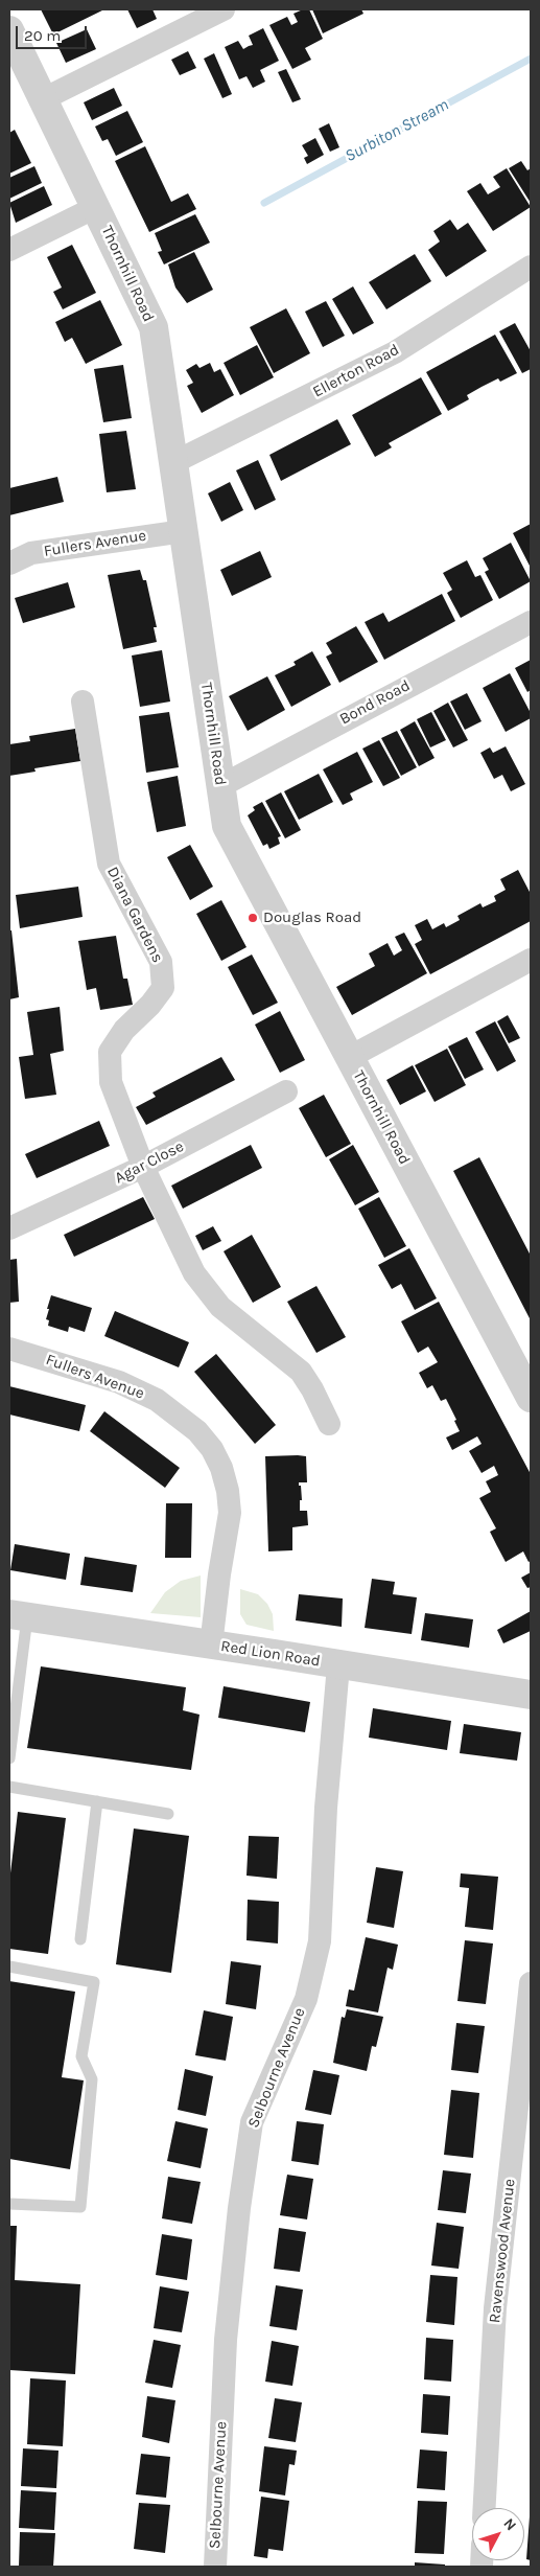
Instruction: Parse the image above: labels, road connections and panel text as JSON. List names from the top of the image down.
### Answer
{
  "streets": {
    "street": [
      "Thornhill Road",
      "Ellerton Road",
      "Fullers Avenue",
      "Bond Road",
      "Diana Gardens",
      "Agar Close",
      "Red Lion Road",
      "Selbourne Avenue",
      "Ravenswood Avenue"
    ]
  },
  "crossings": [
    ["Thornhill Road", "Ellerton Road"],
    ["Thornhill Road", "Fullers Avenue"],
    ["Thornhill Road", "Bond Road"],
    ["Fullers Avenue", "Red Lion Road"],
    ["Diana Gardens", "Agar Close"],
    ["Red Lion Road", "Selbourne Avenue"]
  ],
  "water": ["Surbiton Stream"],
  "places": ["Douglas Road"],
  "scale_bar": "20 m",
  "north": "top right"
}
